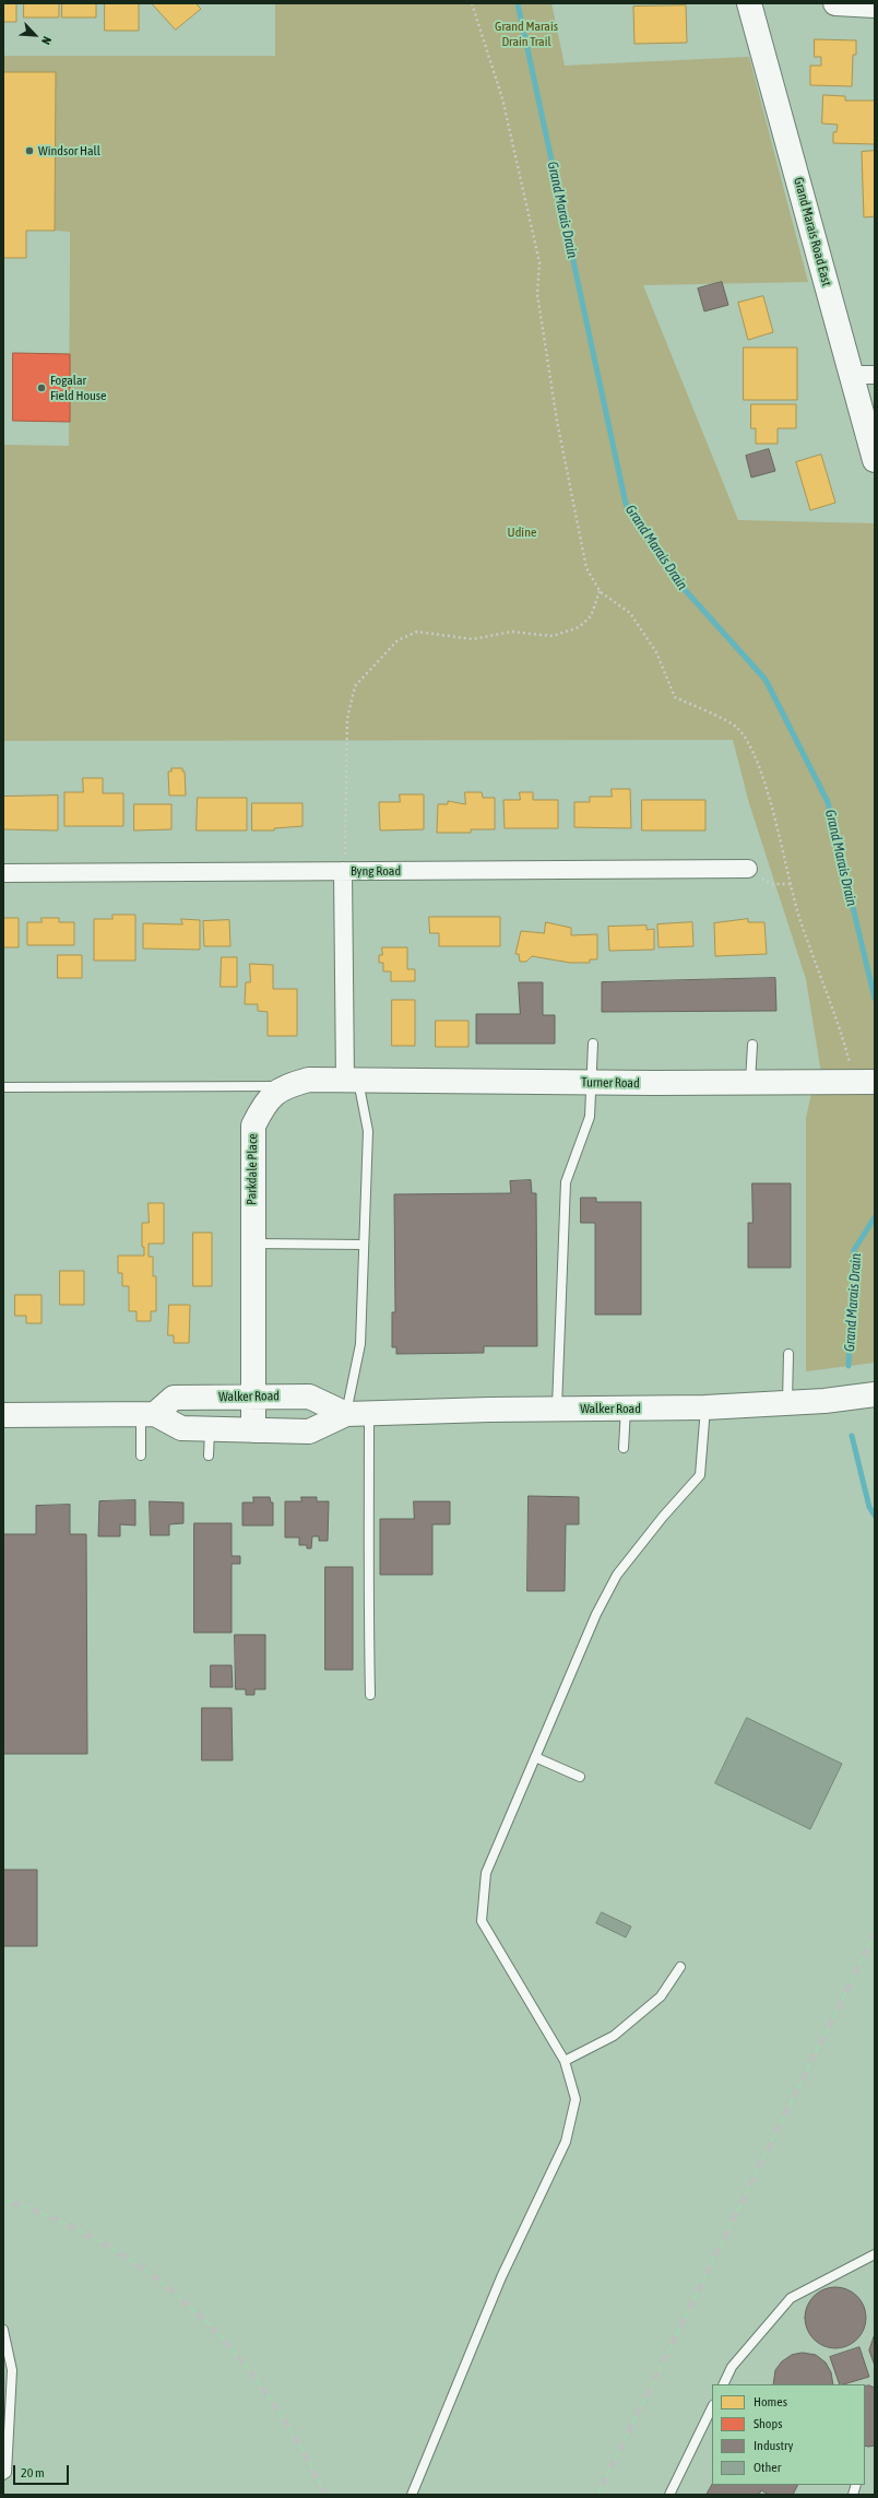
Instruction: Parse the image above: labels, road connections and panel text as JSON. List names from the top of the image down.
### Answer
{
  "streets": {
    "street": [
      "Grand Marais Road East",
      "Byng Road",
      "Turner Road",
      "Parkdale Place",
      "Walker Road"
    ]
  },
  "crossings": [
    ["Turner Road", "Parkdale Place"],
    ["Parkdale Place", "Walker Road"]
  ],
  "water": ["Grand Marais Drain"],
  "parks": ["Grand Marais Drain Trail", "Udine"],
  "places": ["Windsor Hall", "Fogalar Field House"],
  "legend": [
    "Homes",
    "Shops",
    "Industry",
    "Other"
  ],
  "scale_bar": "20 m",
  "north": "bottom right"
}
